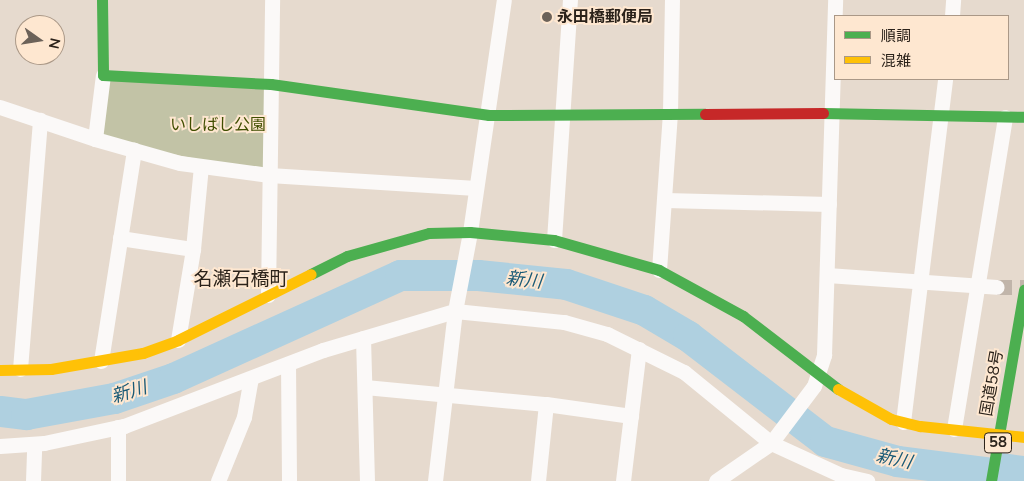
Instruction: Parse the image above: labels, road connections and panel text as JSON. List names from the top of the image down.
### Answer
{
  "streets": {
    "main road": ["国道58号", "58"]
  },
  "districts": ["名瀬石橋町"],
  "water": ["新川"],
  "parks": ["いしばし公園"],
  "places": ["永田橋郵便局"],
  "legend": ["順調", "混雑"],
  "north": "right"
}
